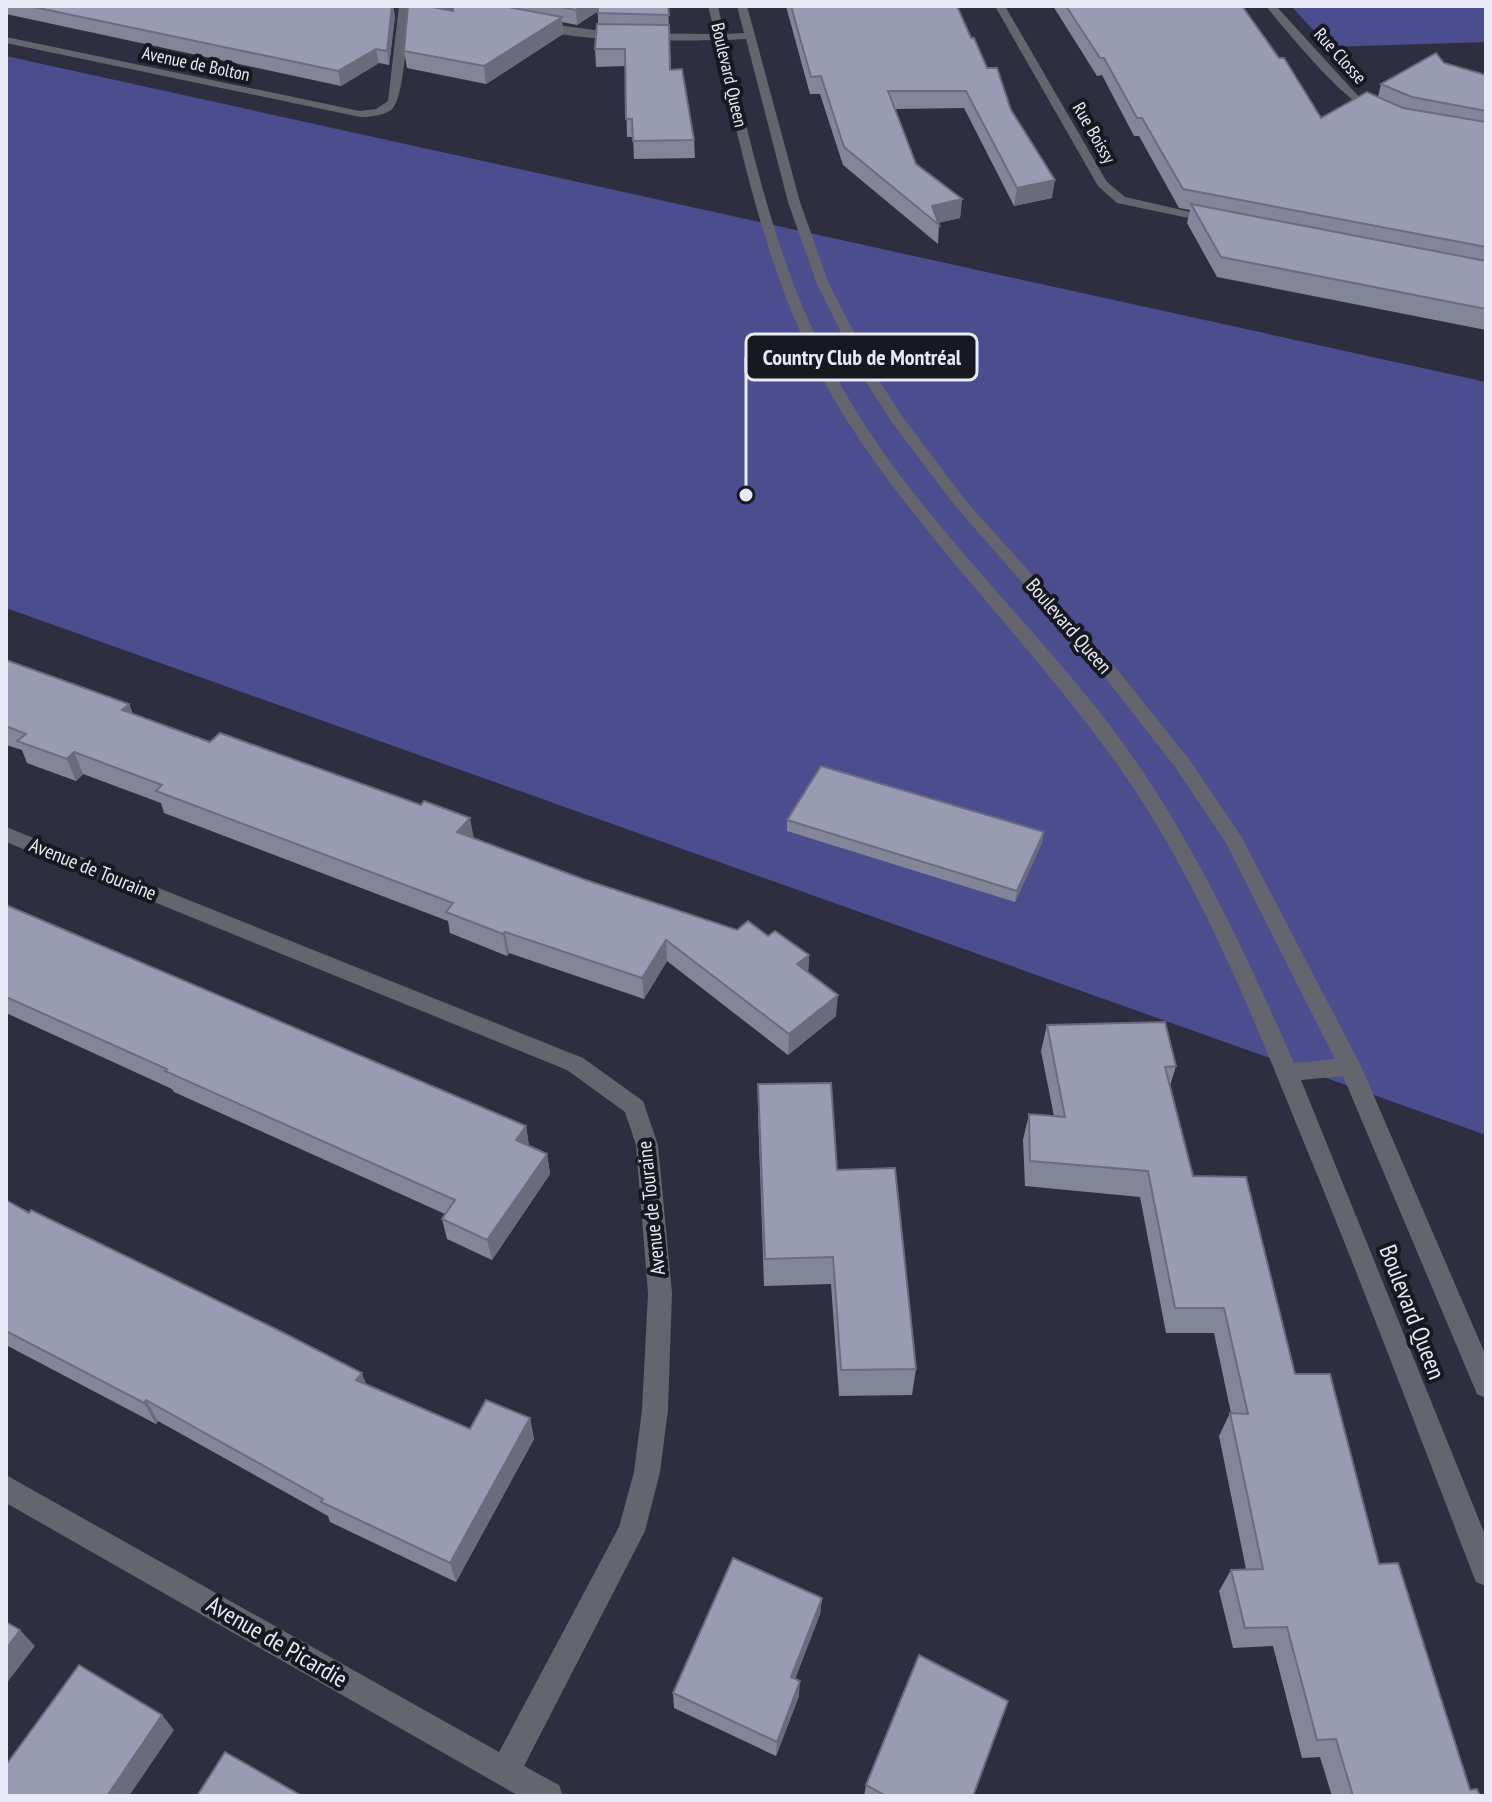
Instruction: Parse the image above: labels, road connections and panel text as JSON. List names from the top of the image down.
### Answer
{
  "streets": {
    "street": [
      "Rue Closse",
      "Avenue de Bolton",
      "Boulevard Queen",
      "Rue Boissy",
      "Avenue de Touraine",
      "Avenue de Picardie"
    ]
  },
  "crossings": [
    ["Avenue de Touraine", "Avenue de Picardie"]
  ],
  "places": ["Country Club de Montréal"]
}
